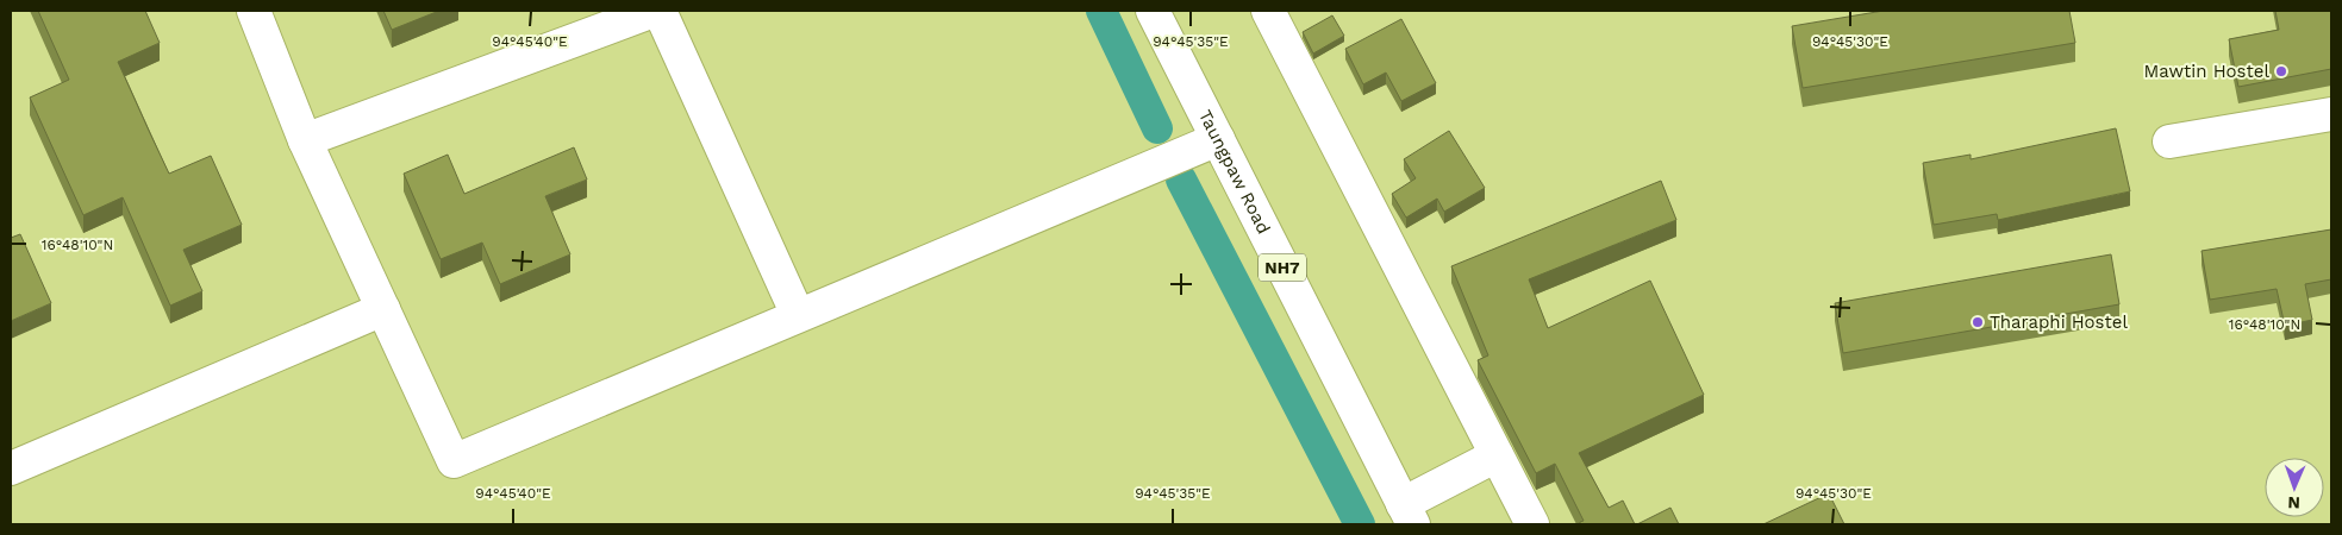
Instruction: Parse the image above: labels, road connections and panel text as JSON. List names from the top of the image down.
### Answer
{
  "streets": {
    "main road": ["Taungpaw Road", "NH7"]
  },
  "places": ["Mawtin Hostel", "Tharaphi Hostel"],
  "north": "bottom",
  "coordinates": [
    "94°45'40\"E",
    "94°45'35\"E",
    "94°45'30\"E",
    "16°48'10\"N"
  ]
}
